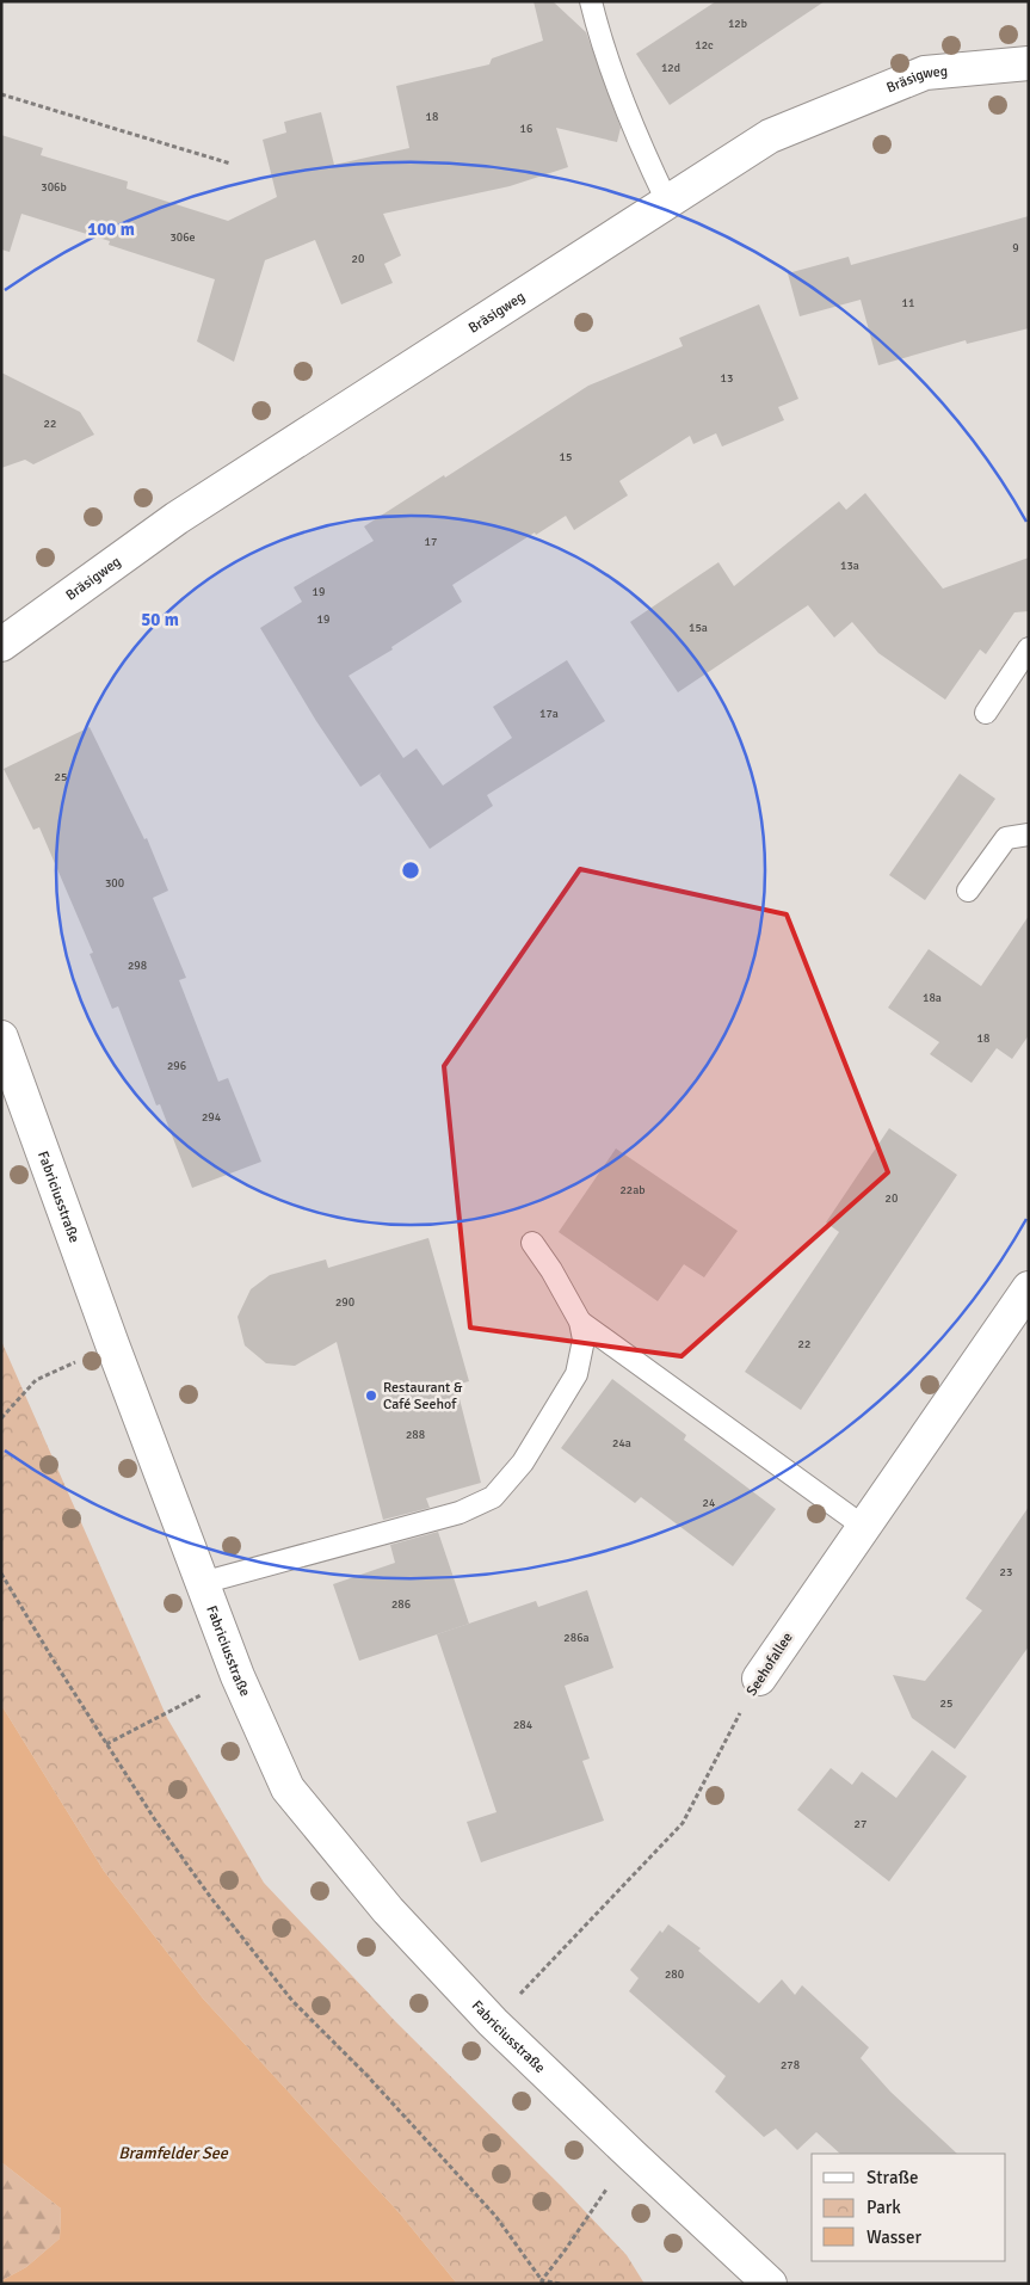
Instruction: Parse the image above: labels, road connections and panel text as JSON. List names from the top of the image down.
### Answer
{
  "streets": {
    "street": ["Bräsigweg", "Fabriciusstraße", "Seehofallee"]
  },
  "crossings": [
    ["Fabriciusstraße", "Seehofallee"]
  ],
  "water": ["Bramfelder See"],
  "places": ["Restaurant & Café Seehof"],
  "house_numbers": [
    "12b",
    "12c",
    "12d",
    "18",
    "16",
    "306b",
    "306e",
    "9",
    "20",
    "11",
    "13",
    "22",
    "15",
    "17",
    "13a",
    "19",
    "19",
    "15a",
    "17a",
    "25",
    "300",
    "298",
    "18a",
    "18",
    "296",
    "294",
    "22ab",
    "20",
    "290",
    "22",
    "288",
    "24a",
    "24",
    "23",
    "286",
    "286a",
    "25",
    "284",
    "27",
    "280",
    "278"
  ],
  "legend": ["Straße", "Park", "Wasser"],
  "rings": ["100 m", "50 m"]
}
